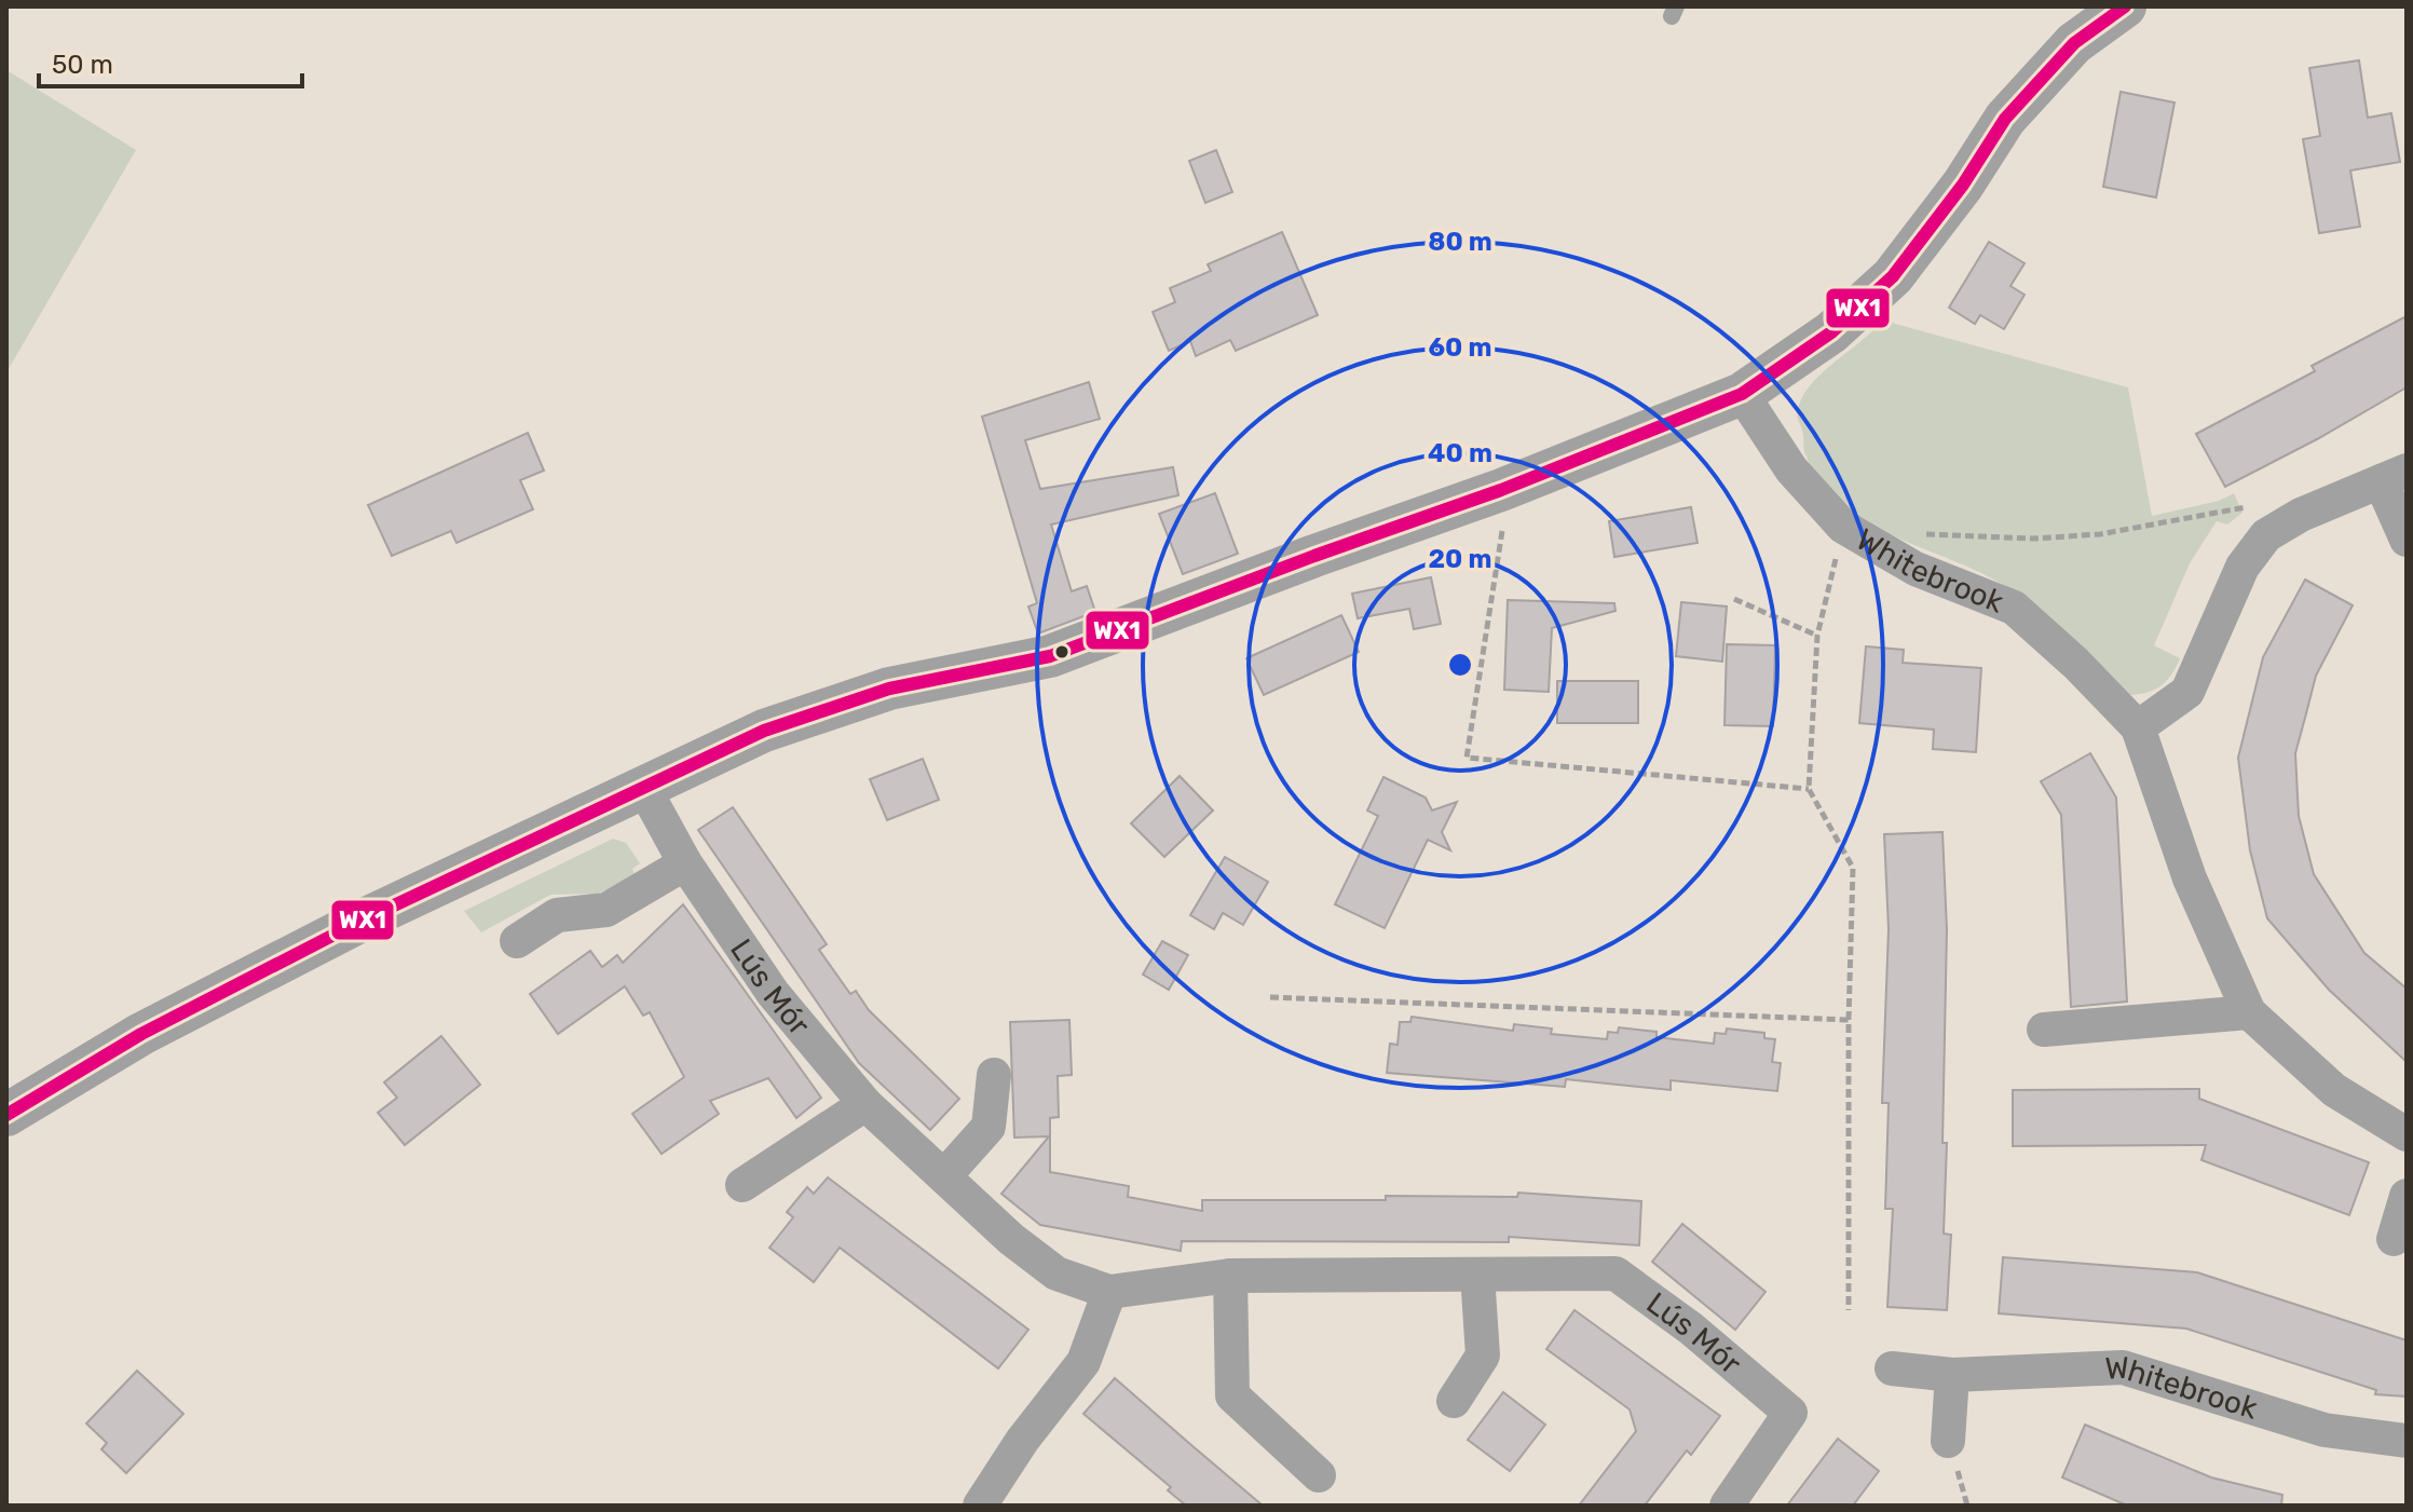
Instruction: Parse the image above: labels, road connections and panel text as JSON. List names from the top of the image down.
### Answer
{
  "streets": {
    "street": ["Whitebrook", "Lús Mór"]
  },
  "lines": ["transit line WX1"],
  "scale_bar": "50 m",
  "rings": [
    "80 m",
    "60 m",
    "40 m",
    "20 m"
  ]
}
